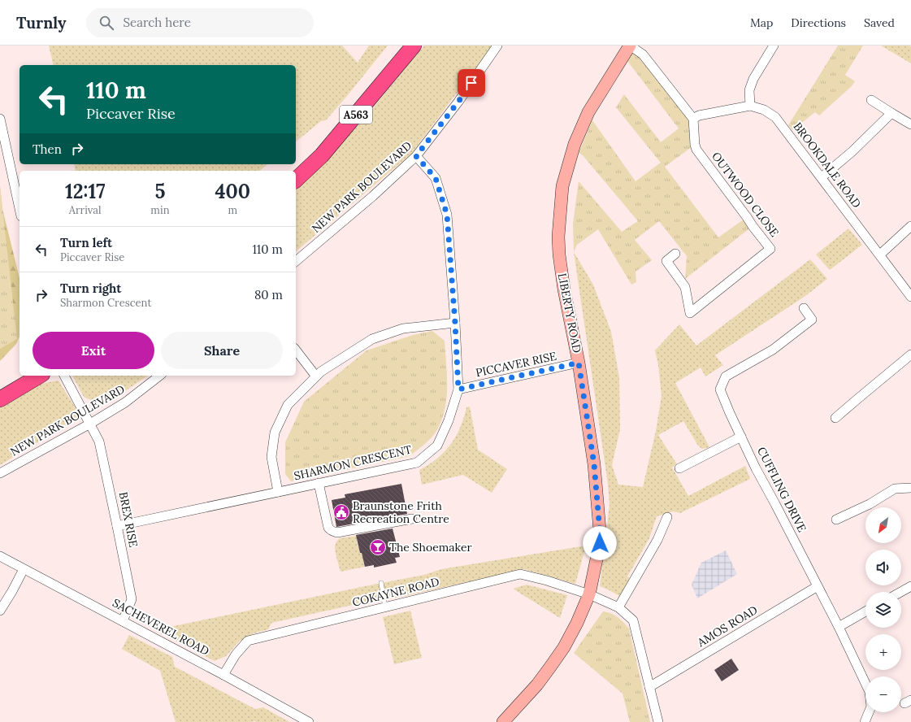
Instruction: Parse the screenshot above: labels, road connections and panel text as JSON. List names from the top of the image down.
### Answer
{
  "streets": {
    "highway": ["A563"],
    "street": [
      "BROOKDALE ROAD",
      "NEW PARK BOULEVARD",
      "OUTWOOD CLOSE",
      "LIBERTY ROAD",
      "PICCAVER RISE",
      "SHARMON CRESCENT",
      "CUFFLING DRIVE",
      "BREX RISE",
      "COKAYNE ROAD",
      "AMOS ROAD",
      "SACHEVEREL ROAD"
    ]
  },
  "crossings": [
    ["BROOKDALE ROAD", "OUTWOOD CLOSE"],
    ["NEW PARK BOULEVARD", "SHARMON CRESCENT"],
    ["NEW PARK BOULEVARD", "BREX RISE"],
    ["LIBERTY ROAD", "PICCAVER RISE"],
    ["LIBERTY ROAD", "COKAYNE ROAD"],
    ["PICCAVER RISE", "SHARMON CRESCENT"],
    ["SHARMON CRESCENT", "BREX RISE"],
    ["CUFFLING DRIVE", "AMOS ROAD"],
    ["BREX RISE", "SACHEVEREL ROAD"],
    ["COKAYNE ROAD", "AMOS ROAD"],
    ["COKAYNE ROAD", "SACHEVEREL ROAD"]
  ],
  "places": {
    "public building": ["Braunstone Frith Recreation Centre"],
    "bar": ["The Shoemaker"]
  },
  "north": "bottom left",
  "page": {
    "header": "Turnly",
    "search": "Search here",
    "nav": ["Map", "Directions", "Saved"],
    "turn": ["110 m", "Piccaver Rise"],
    "then": "Then",
    "eta": [
      "12:17",
      "Arrival",
      "5",
      "min",
      "400",
      "m"
    ],
    "list": [
      {
        "name": "Turn left",
        "note": "Piccaver Rise",
        "value": "110 m"
      },
      {
        "name": "Turn right",
        "note": "Sharmon Crescent",
        "value": "80 m"
      }
    ],
    "buttons": ["Exit", "Share"],
    "map_buttons": ["+", "−"]
  }
}
